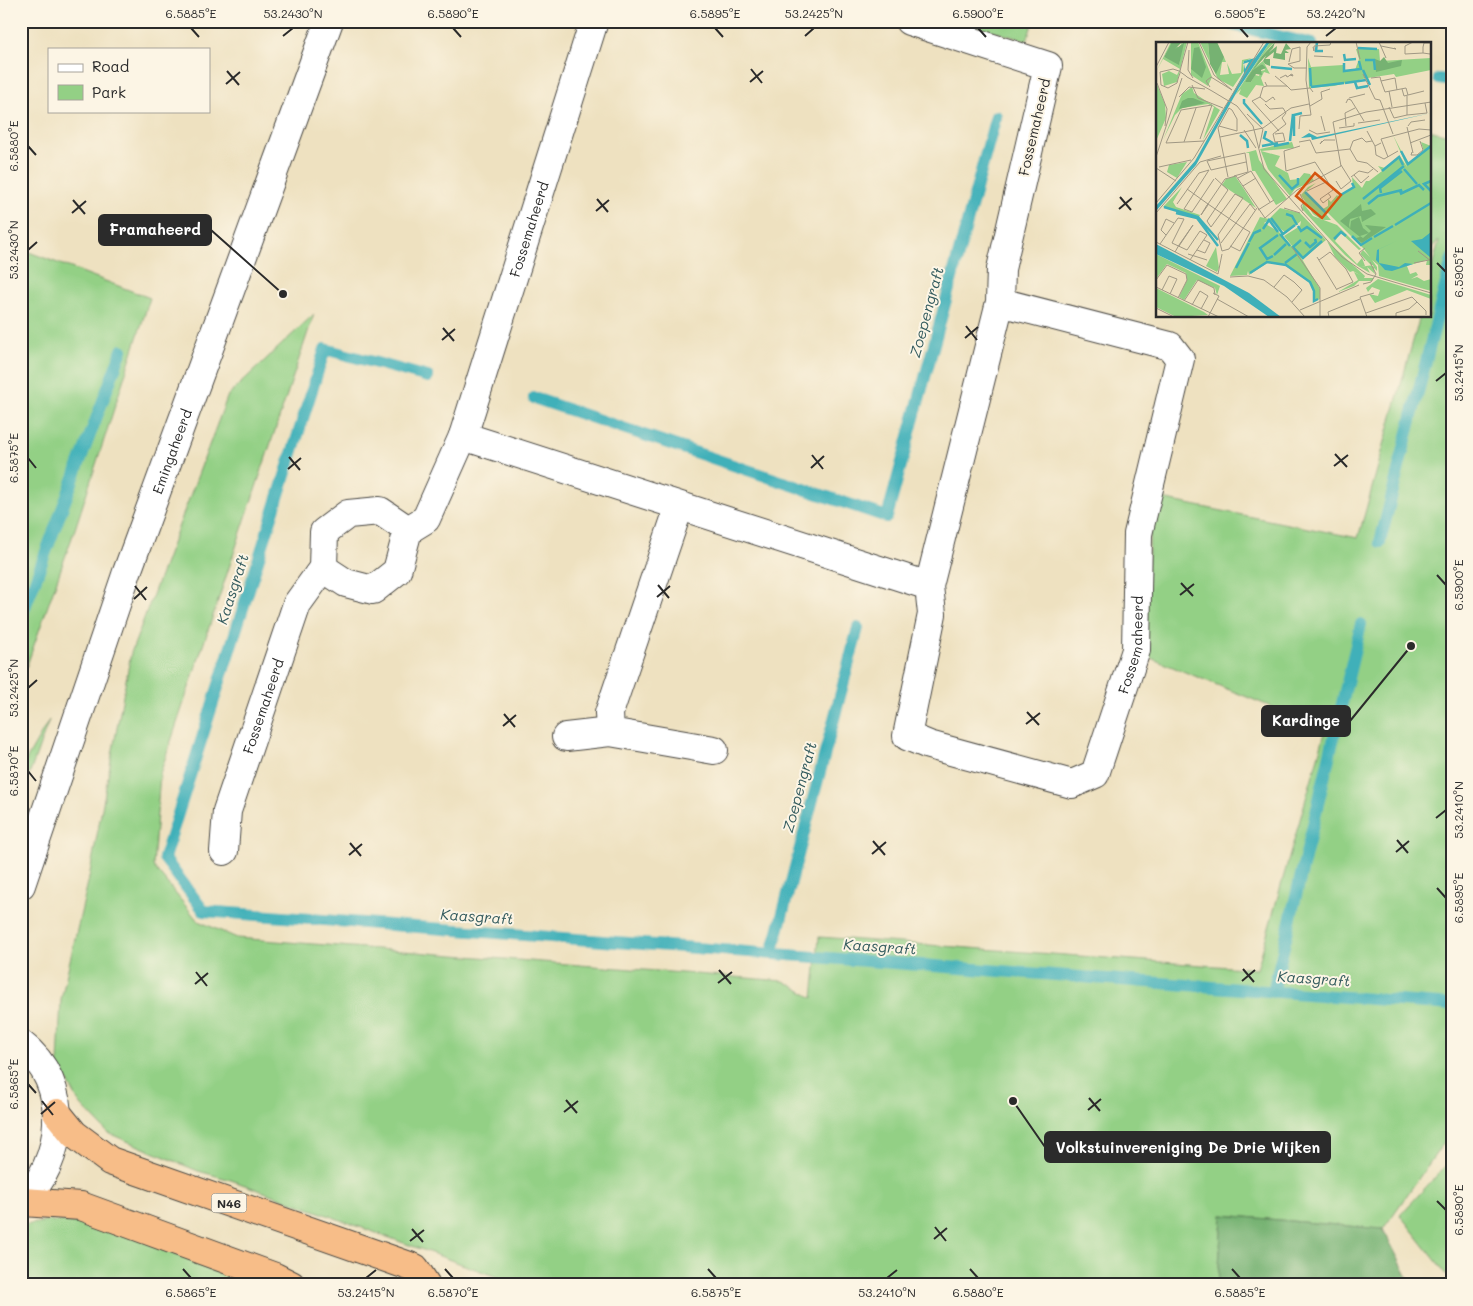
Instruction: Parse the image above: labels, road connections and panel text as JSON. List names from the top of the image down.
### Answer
{
  "streets": {
    "highway": ["N46"],
    "street": ["Fossemaheerd", "Emingaheerd"]
  },
  "water": ["Zoepengraft", "Kaasgraft"],
  "places": ["Framaheerd", "Kardinge", "Volkstuinvereniging De Drie Wijken"],
  "legend": ["Road", "Park"],
  "coordinates": [
    "6.5885°E",
    "53.2430°N",
    "6.5890°E",
    "6.5895°E",
    "53.2425°N",
    "6.5900°E",
    "6.5905°E",
    "53.2420°N",
    "6.5880°E",
    "53.2415°N",
    "6.5875°E",
    "6.5870°E",
    "53.2410°N",
    "6.5865°E"
  ]
}
